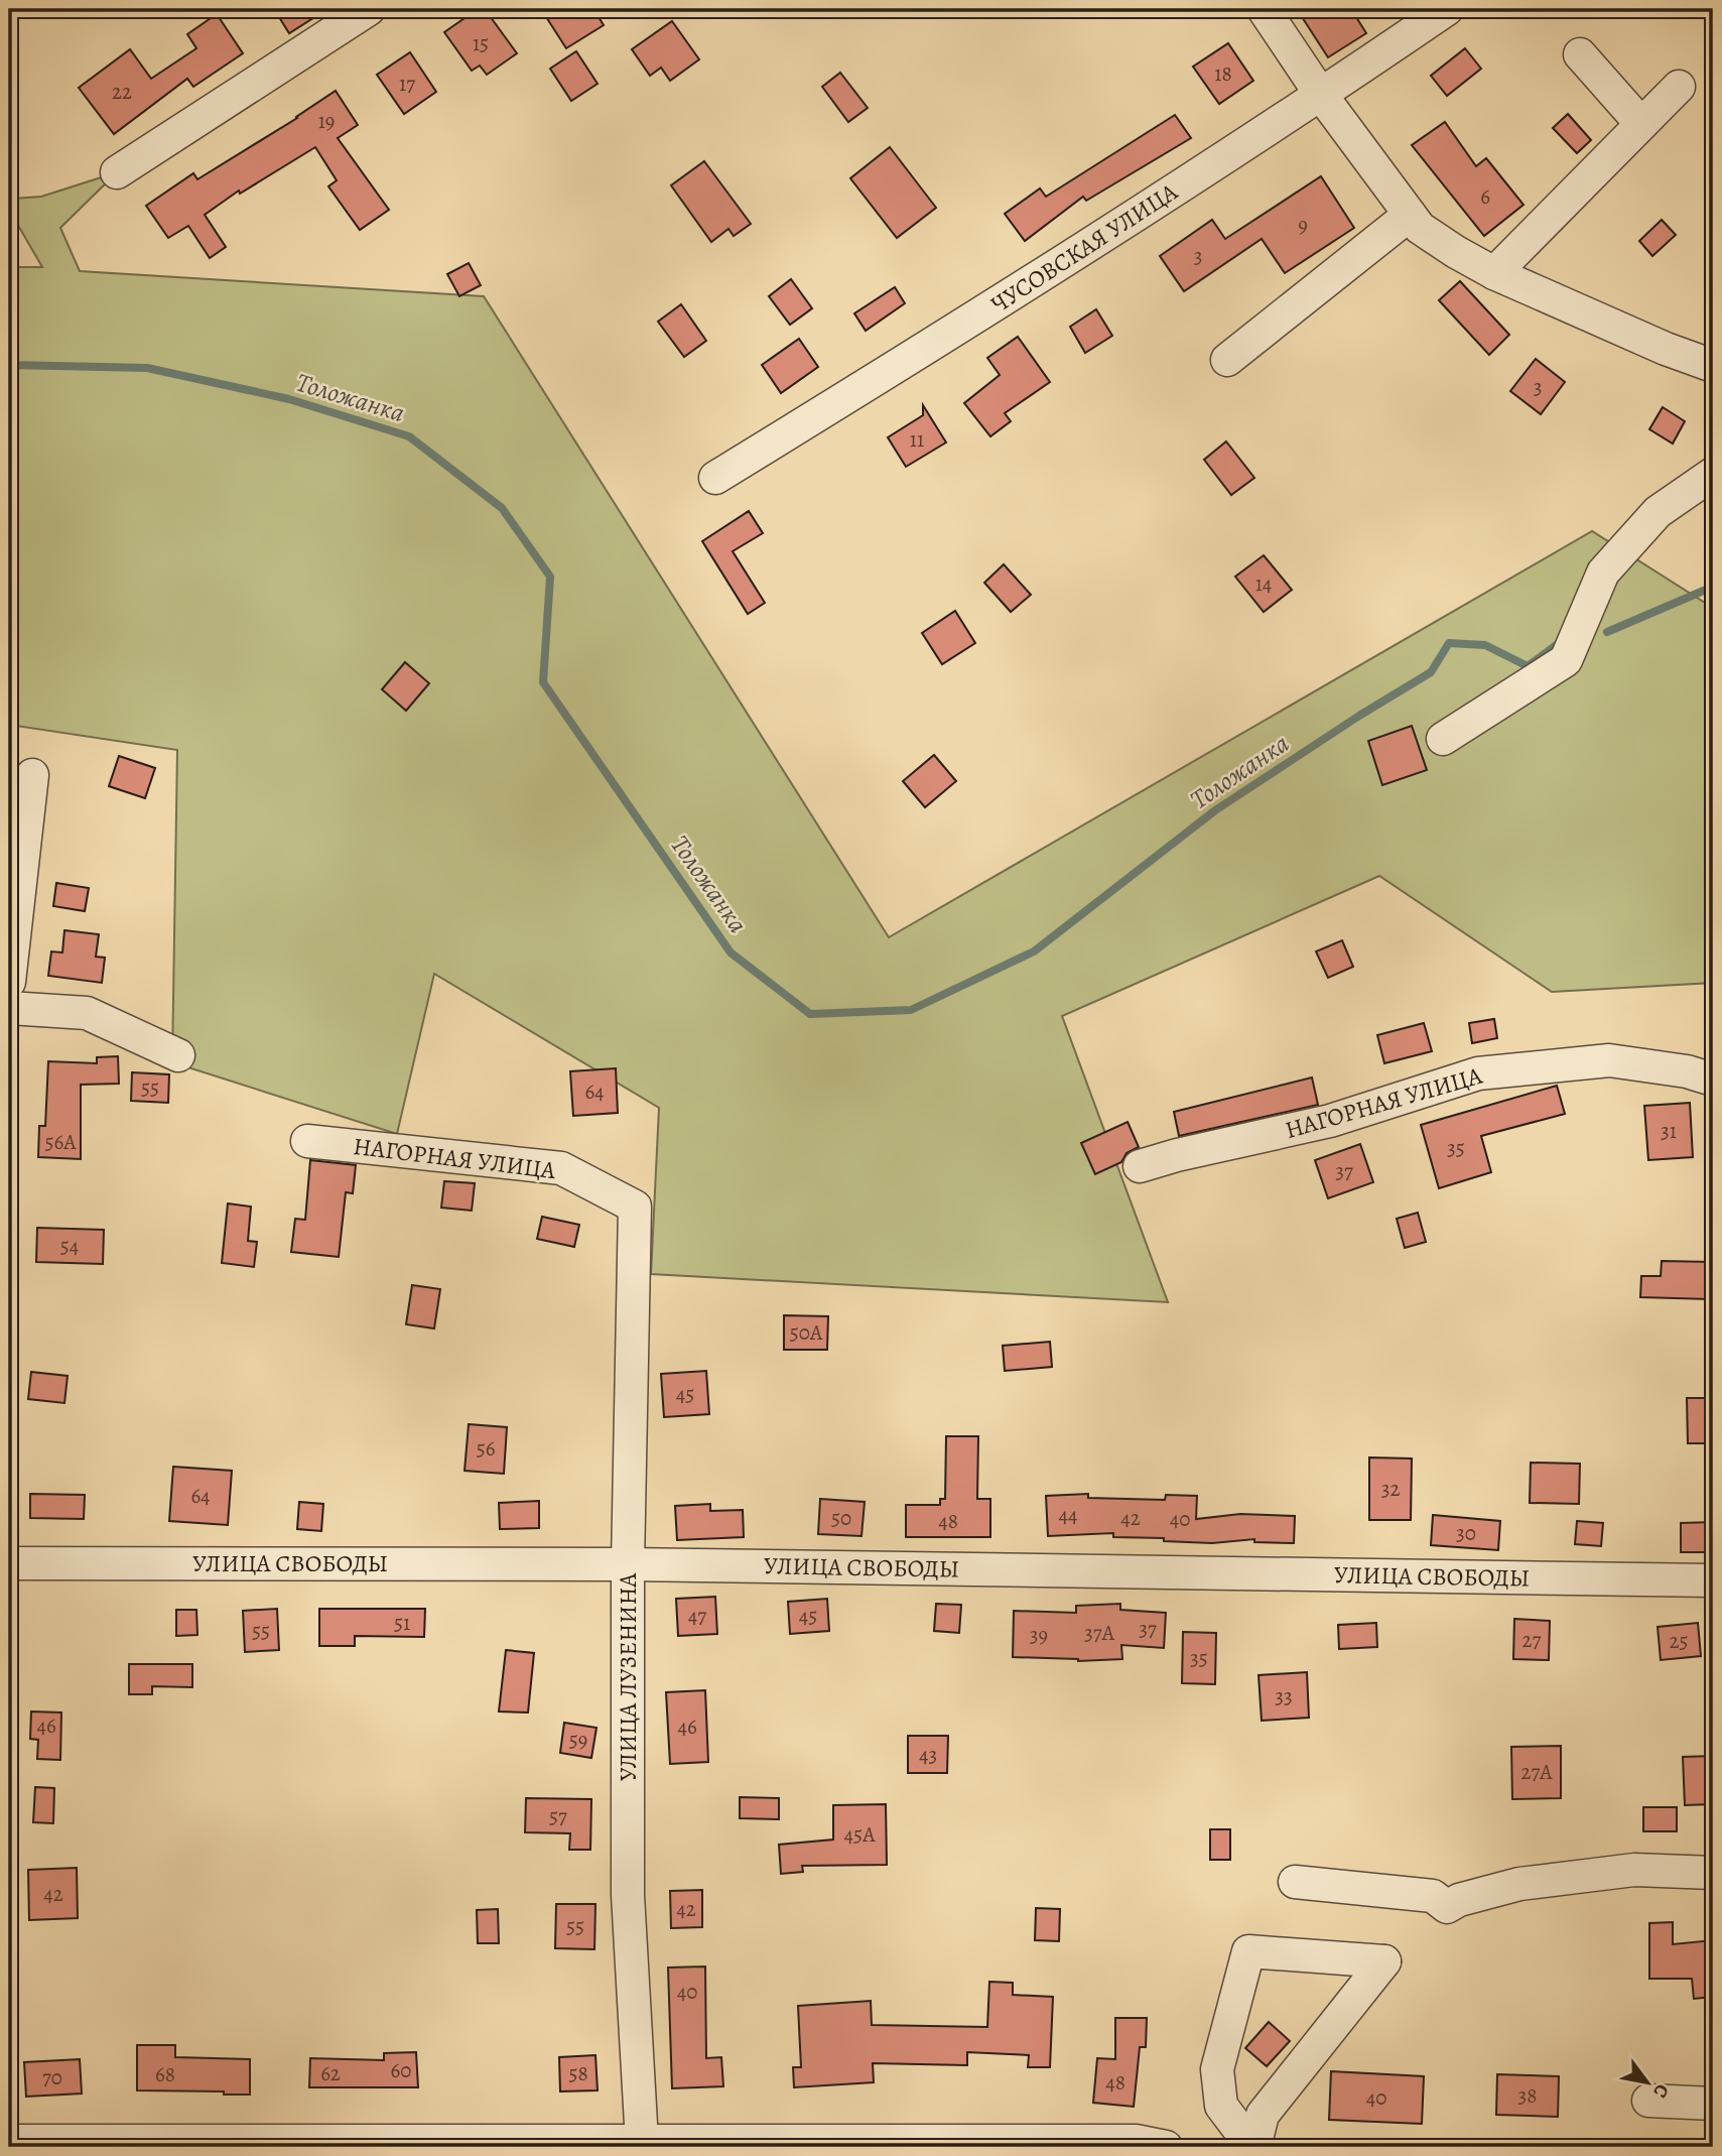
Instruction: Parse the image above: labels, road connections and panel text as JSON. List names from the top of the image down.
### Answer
{
  "streets": {
    "street": [
      "ЧУСОВСКАЯ УЛИЦА",
      "НАГОРНАЯ УЛИЦА",
      "УЛИЦА СВОБОДЫ",
      "УЛИЦА ЛУЗЕНИНА"
    ]
  },
  "crossings": [
    ["НАГОРНАЯ УЛИЦА", "УЛИЦА ЛУЗЕНИНА"],
    ["УЛИЦА СВОБОДЫ", "УЛИЦА ЛУЗЕНИНА"]
  ],
  "water": ["Толожанка"],
  "house_numbers": [
    "15",
    "18",
    "17",
    "22",
    "19",
    "6",
    "9",
    "3",
    "3",
    "11",
    "14",
    "55",
    "64",
    "31",
    "56А",
    "35",
    "37",
    "54",
    "50А",
    "45",
    "56",
    "32",
    "64",
    "44",
    "50",
    "42",
    "40",
    "48",
    "30",
    "47",
    "45",
    "51",
    "37",
    "55",
    "37А",
    "39",
    "27",
    "25",
    "35",
    "33",
    "46",
    "46",
    "59",
    "43",
    "27А",
    "57",
    "45А",
    "42",
    "42",
    "55",
    "40",
    "60",
    "62",
    "58",
    "68",
    "70",
    "48",
    "38",
    "40"
  ],
  "north": "bottom right"
}
